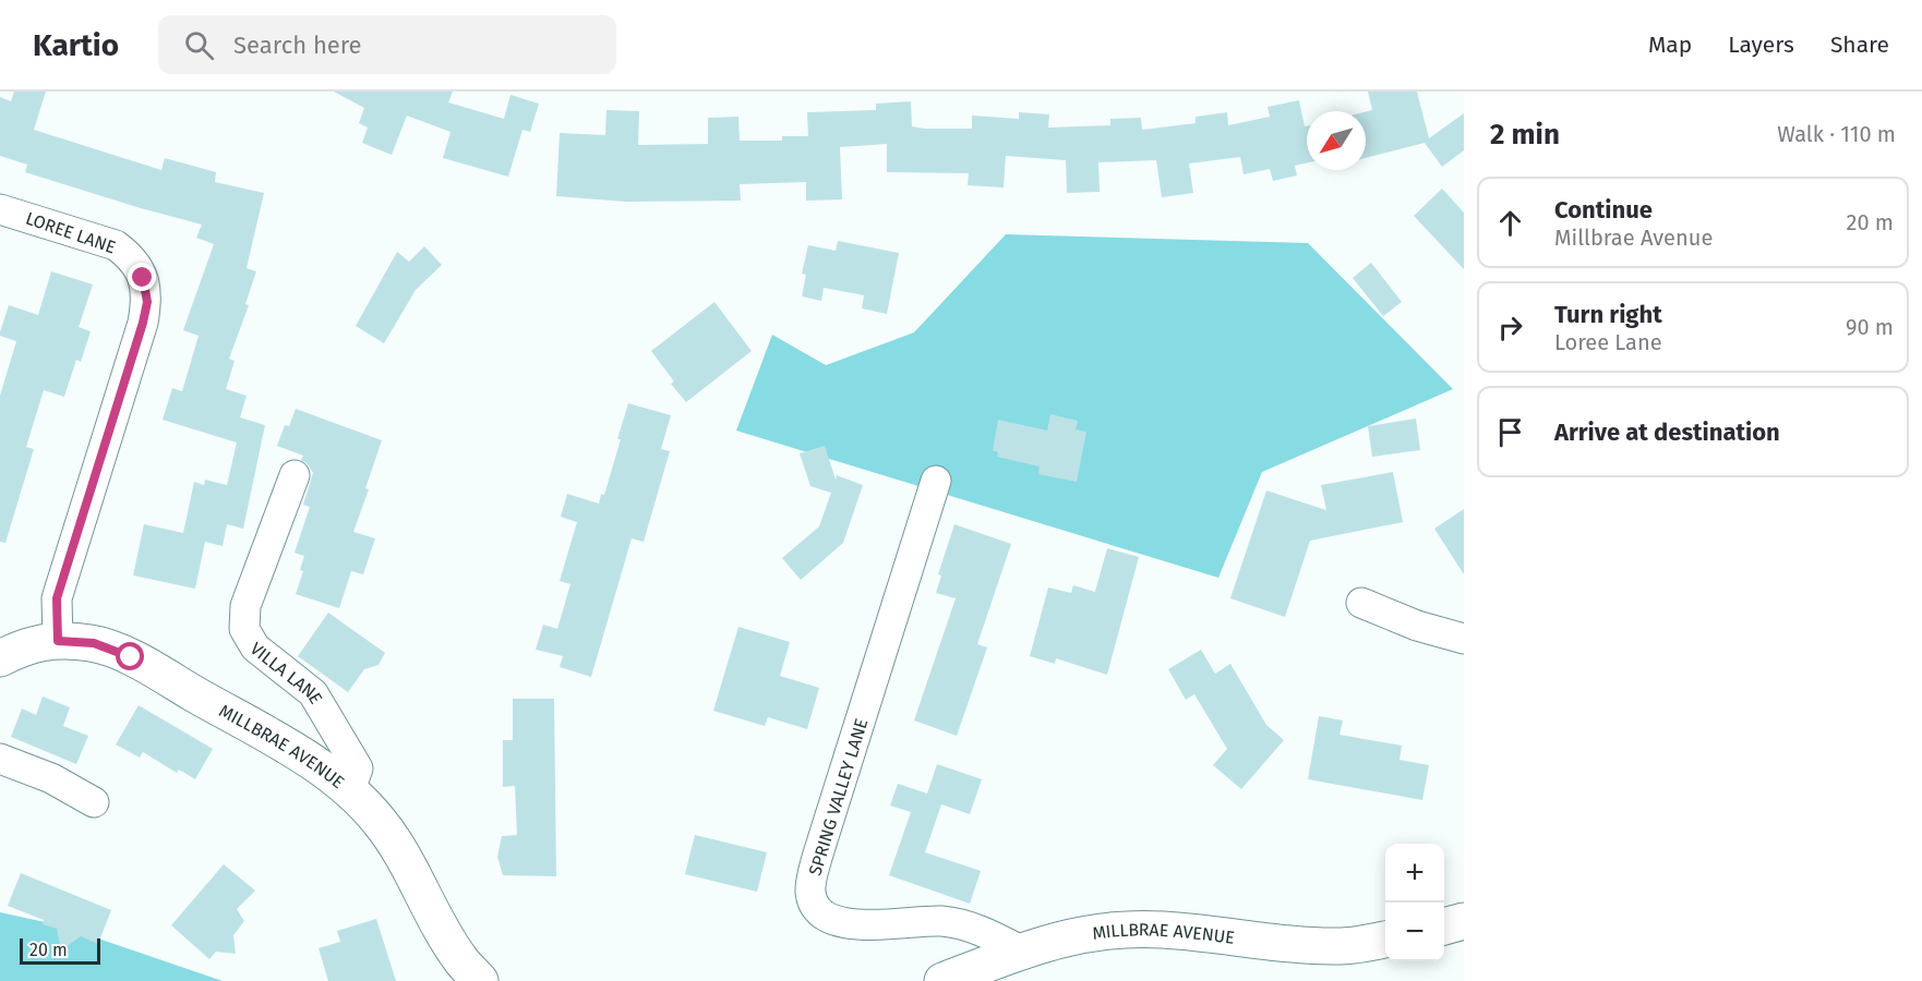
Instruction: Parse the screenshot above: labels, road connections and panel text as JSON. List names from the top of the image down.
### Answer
{
  "streets": {
    "street": [
      "LOREE LANE",
      "VILLA LANE",
      "MILLBRAE AVENUE",
      "SPRING VALLEY LANE"
    ]
  },
  "crossings": [
    ["LOREE LANE", "MILLBRAE AVENUE"],
    ["VILLA LANE", "MILLBRAE AVENUE"],
    ["MILLBRAE AVENUE", "SPRING VALLEY LANE"]
  ],
  "scale_bar": "20 m",
  "north": "bottom left",
  "page": {
    "header": "Kartio",
    "search": "Search here",
    "nav": ["Map", "Layers", "Share"],
    "heading": ["2 min", "Walk · 110 m"],
    "list": [
      ["Continue", "Millbrae Avenue", "20 m"],
      ["Turn right", "Loree Lane", "90 m"],
      "Arrive at destination"
    ],
    "map_buttons": ["+", "−"],
    "scale": "20 m"
  }
}
